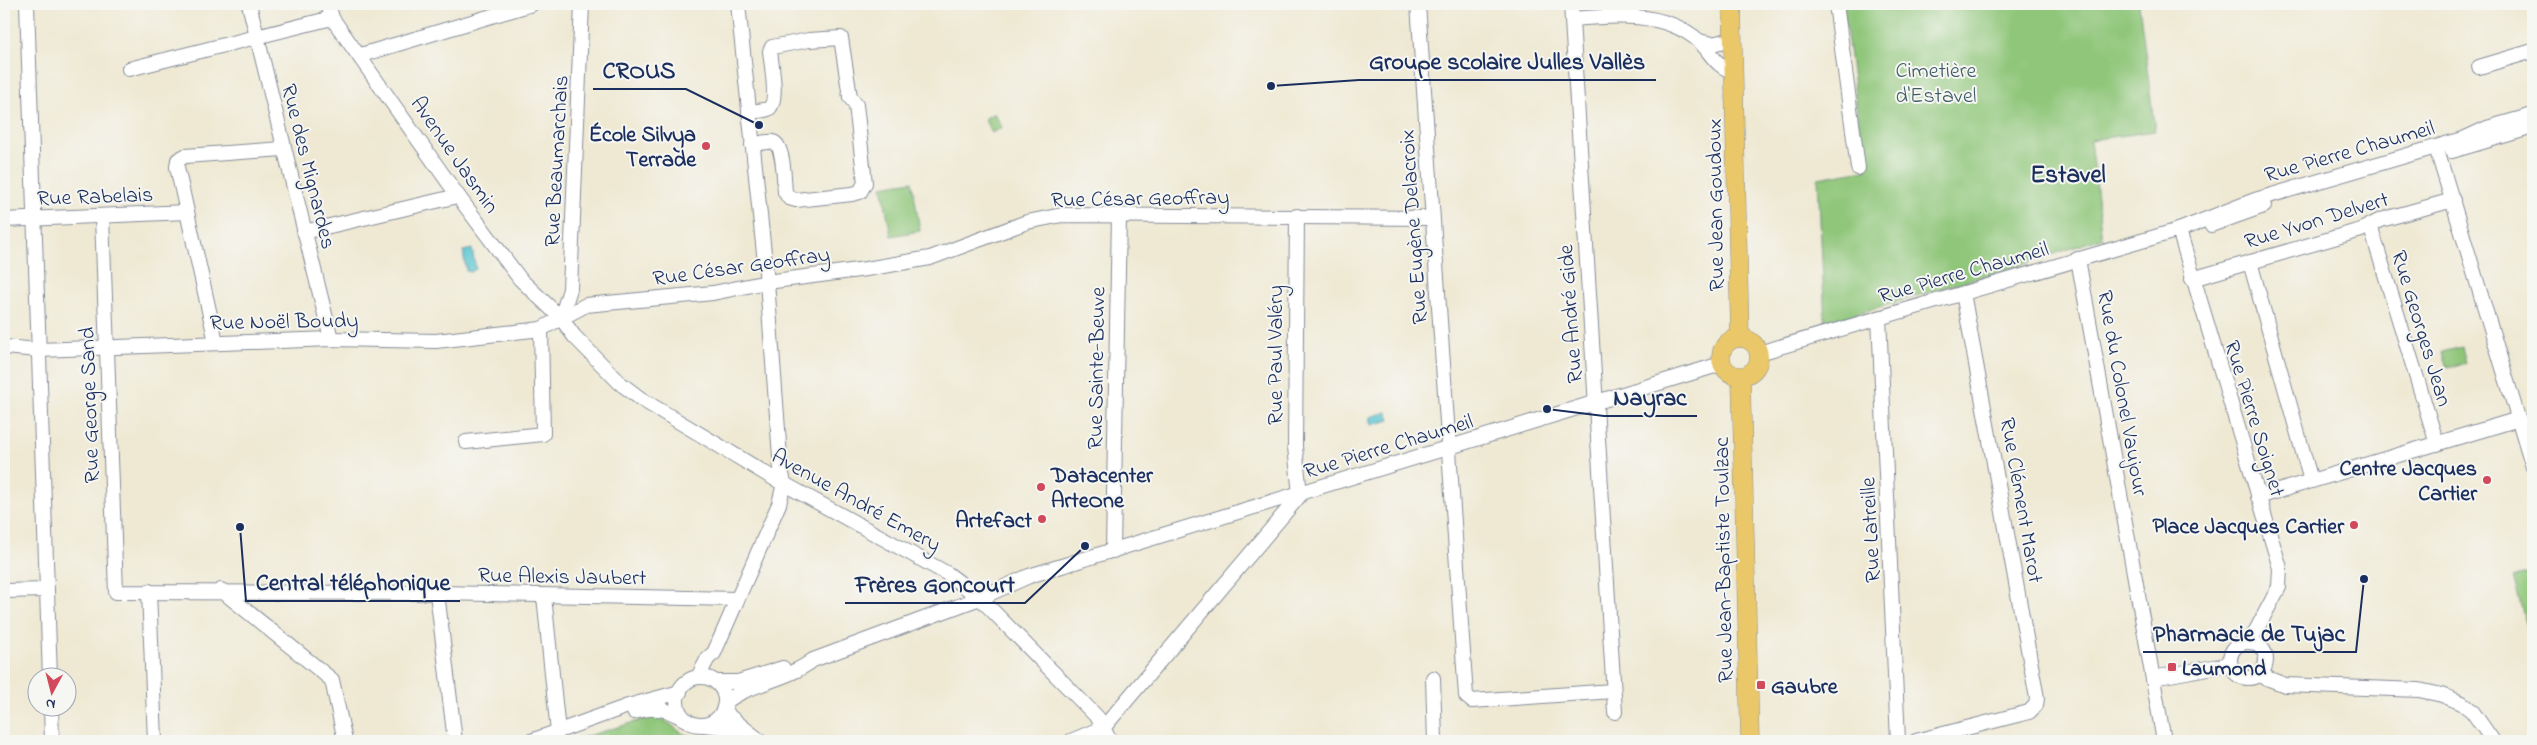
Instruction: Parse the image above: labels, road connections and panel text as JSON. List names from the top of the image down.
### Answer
{
  "streets": {
    "main road": ["Rue Jean Goudoux", "Rue Jean-Baptiste Toulzac"],
    "street": [
      "Rue Pierre Chaumeil",
      "Avenue Jasmin",
      "Rue Beaumarchais",
      "Rue des Mignardes",
      "Rue Rabelais",
      "Rue César Geoffray",
      "Rue Yvon Delvert",
      "Rue Eugène Delacroix",
      "Rue André Gide",
      "Rue Noël Boudy",
      "Rue Georges Jean",
      "Rue Paul Valéry",
      "Rue Sainte-Beuve",
      "Rue du Colonel Vaujour",
      "Rue George Sand",
      "Rue Pierre Soignet",
      "Avenue André Emery",
      "Rue Clément Marot",
      "Rue Latreille",
      "Rue Alexis Jaubert"
    ]
  },
  "crossings": [
    ["Rue Pierre Chaumeil", "Rue Jean Goudoux"],
    ["Rue Pierre Chaumeil", "Rue Eugène Delacroix"],
    ["Rue Pierre Chaumeil", "Rue André Gide"],
    ["Rue Pierre Chaumeil", "Rue Paul Valéry"],
    ["Rue Pierre Chaumeil", "Rue du Colonel Vaujour"],
    ["Rue Pierre Chaumeil", "Rue Pierre Soignet"],
    ["Rue Pierre Chaumeil", "Avenue André Emery"],
    ["Rue Pierre Chaumeil", "Rue Clément Marot"],
    ["Rue Pierre Chaumeil", "Rue Latreille"],
    ["Rue Pierre Chaumeil", "Rue Jean-Baptiste Toulzac"],
    ["Avenue Jasmin", "Rue Beaumarchais"],
    ["Avenue Jasmin", "Rue César Geoffray"],
    ["Avenue Jasmin", "Rue Noël Boudy"],
    ["Avenue Jasmin", "Avenue André Emery"],
    ["Rue Beaumarchais", "Rue César Geoffray"],
    ["Rue Beaumarchais", "Rue Noël Boudy"],
    ["Rue Beaumarchais", "Avenue André Emery"],
    ["Rue des Mignardes", "Rue Noël Boudy"],
    ["Rue Rabelais", "Rue George Sand"],
    ["Rue César Geoffray", "Rue Eugène Delacroix"],
    ["Rue César Geoffray", "Rue Noël Boudy"],
    ["Rue César Geoffray", "Rue Paul Valéry"],
    ["Rue César Geoffray", "Rue Sainte-Beuve"],
    ["Rue César Geoffray", "Avenue André Emery"],
    ["Rue Jean Goudoux", "Rue Jean-Baptiste Toulzac"],
    ["Rue Yvon Delvert", "Rue Georges Jean"],
    ["Rue Yvon Delvert", "Rue Pierre Soignet"],
    ["Rue Eugène Delacroix", "Rue André Gide"],
    ["Rue Noël Boudy", "Rue George Sand"],
    ["Rue Noël Boudy", "Avenue André Emery"],
    ["Rue George Sand", "Rue Alexis Jaubert"]
  ],
  "districts": ["Estavel"],
  "parks": ["Cimetière d'Estavel"],
  "places": {
    "other": [
      "Groupe scolaire Julles Vallès",
      "CROUS",
      "École Silvya Terrade",
      "Nayrac",
      "Centre Jacques Cartier",
      "Datacenter ArteOne",
      "Artefact",
      "Place Jacques Cartier",
      "Central téléphonique",
      "Frères Goncourt",
      "Pharmacie de Tujac"
    ],
    "transit": ["Laumond", "Gaubre"]
  },
  "north": "bottom"
}
